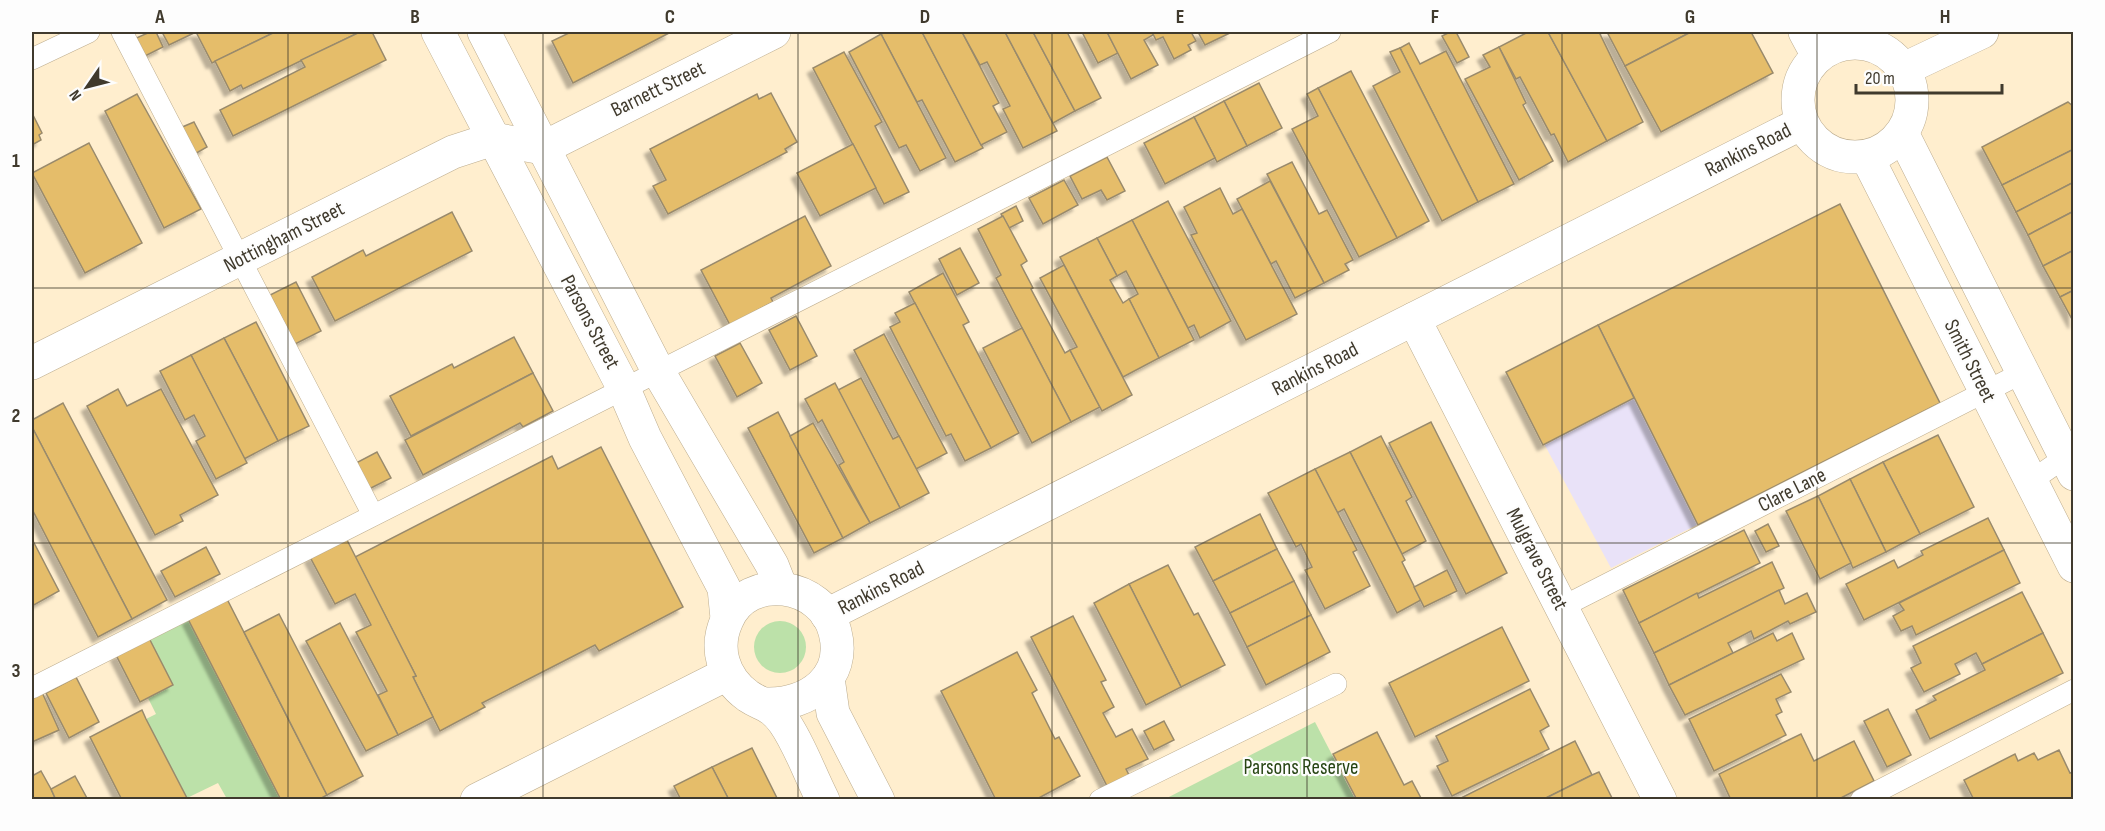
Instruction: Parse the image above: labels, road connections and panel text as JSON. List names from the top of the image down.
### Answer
{
  "streets": {
    "street": [
      "Barnett Street",
      "Rankins Road",
      "Nottingham Street",
      "Parsons Street",
      "Smith Street",
      "Mulgrave Street"
    ],
    "lane": ["Clare Lane"]
  },
  "crossings": [
    ["Barnett Street", "Nottingham Street"],
    ["Barnett Street", "Parsons Street"],
    ["Rankins Road", "Parsons Street"],
    ["Rankins Road", "Smith Street"],
    ["Rankins Road", "Mulgrave Street"],
    ["Nottingham Street", "Parsons Street"],
    ["Smith Street", "Clare Lane"],
    ["Clare Lane", "Mulgrave Street"]
  ],
  "parks": ["Parsons Reserve"],
  "scale_bar": "20 m",
  "north": "bottom left",
  "grid": {
    "columns": [
      "A",
      "B",
      "C",
      "D",
      "E",
      "F",
      "G",
      "H"
    ],
    "rows": ["1", "2", "3"]
  }
}
